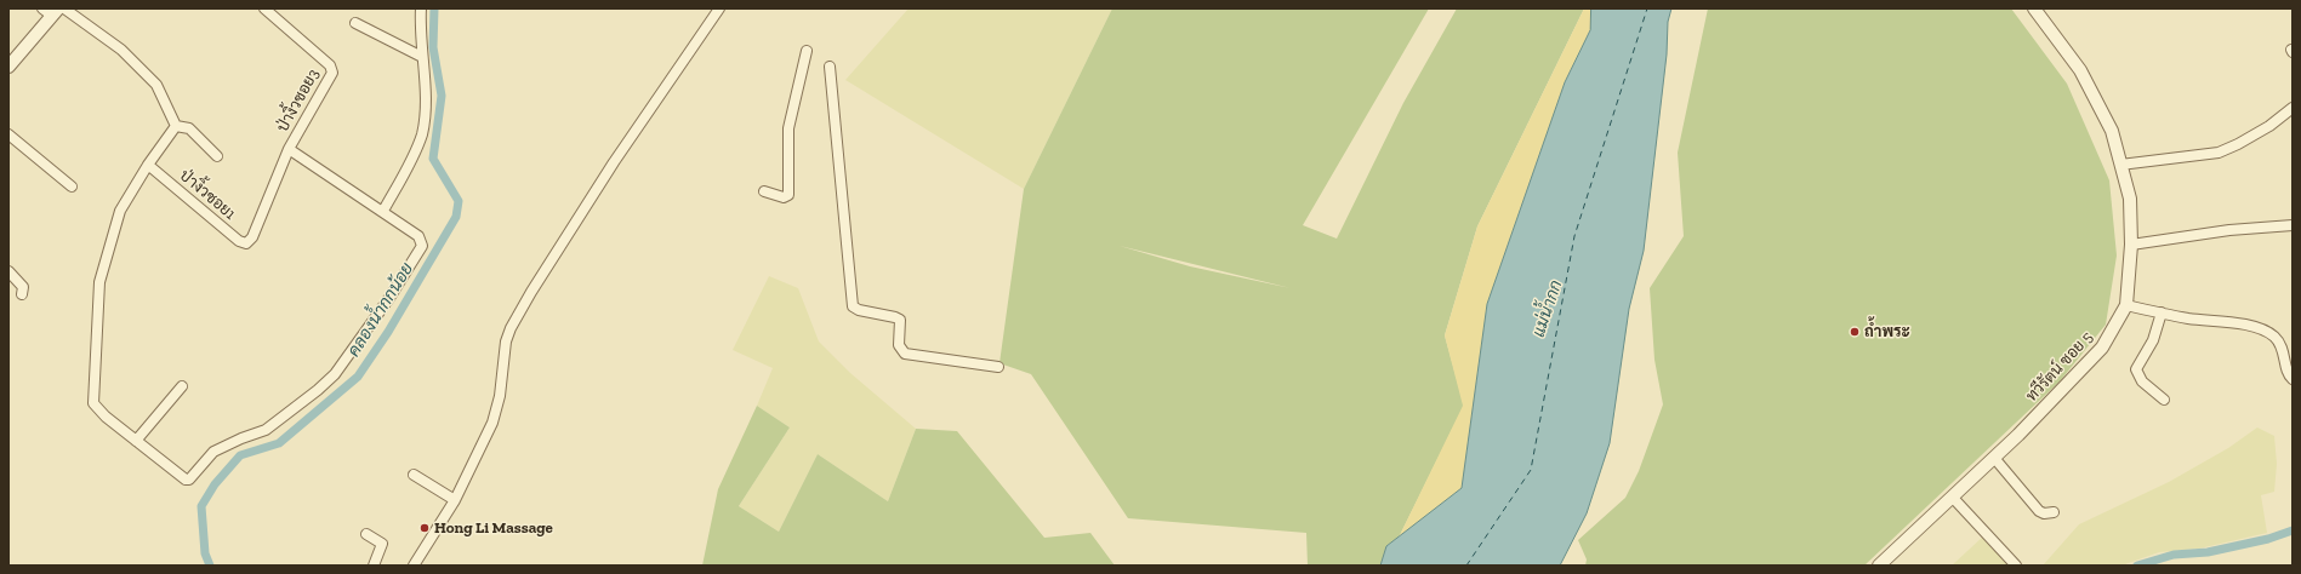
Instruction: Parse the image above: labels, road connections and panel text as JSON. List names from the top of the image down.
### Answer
{
  "streets": {
    "street": ["ป่างิ้วซอย3", "ป่างิ้วซอย1", "ทวีรัตน์ ซอย 5"]
  },
  "crossings": [
    ["ป่างิ้วซอย3", "ป่างิ้วซอย1"]
  ],
  "water": ["แม่น้ำกก", "คลองน้ำกกน้อย"],
  "places": ["ถ้ำพระ", "Hong Li Massage"]
}
